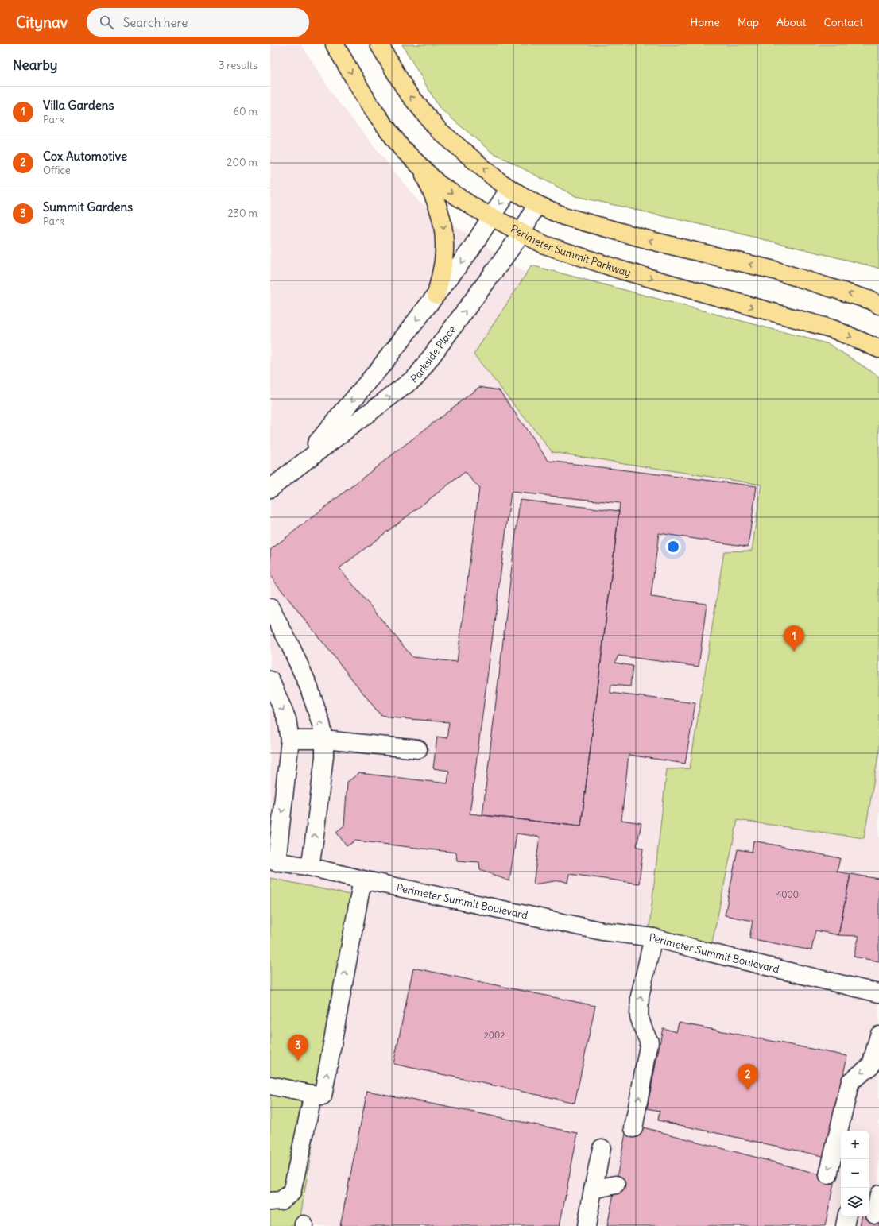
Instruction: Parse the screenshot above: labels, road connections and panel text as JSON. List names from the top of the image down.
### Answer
{
  "streets": {
    "main road": ["Perimeter Summit Parkway"],
    "street": ["Parkside Place", "Perimeter Summit Boulevard"]
  },
  "crossings": [
    ["Perimeter Summit Parkway", "Parkside Place"]
  ],
  "house_numbers": ["4000", "2002"],
  "page": {
    "header": "Citynav",
    "search": "Search here",
    "nav": [
      "Home",
      "Map",
      "About",
      "Contact"
    ],
    "heading": ["Nearby", "3 results"],
    "list": [
      {
        "mark": "1",
        "name": "Villa Gardens",
        "note": "Park",
        "value": "60 m"
      },
      {
        "mark": "2",
        "name": "Cox Automotive",
        "note": "Office",
        "value": "200 m"
      },
      {
        "mark": "3",
        "name": "Summit Gardens",
        "note": "Park",
        "value": "230 m"
      }
    ],
    "pins": ["1", "3", "2"],
    "map_buttons": ["+", "−"]
  }
}
